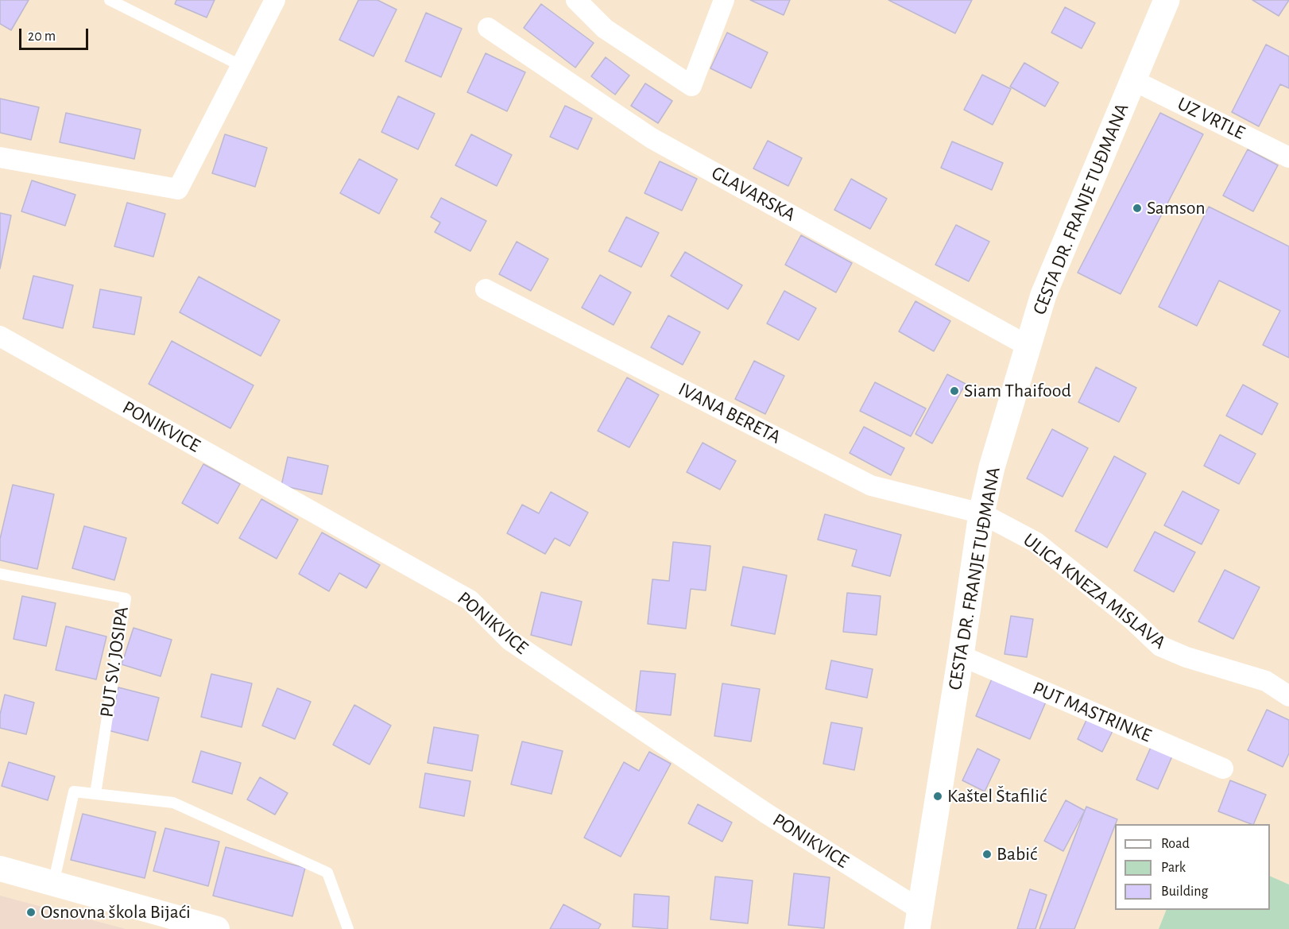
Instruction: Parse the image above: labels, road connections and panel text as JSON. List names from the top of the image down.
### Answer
{
  "streets": {
    "main road": ["CESTA DR. FRANJE TUĐMANA"],
    "street": [
      "UZ VRTLE",
      "GLAVARSKA",
      "IVANA BERETA",
      "PONIKVICE",
      "ULICA KNEZA MISLAVA",
      "PUT MASTRINKE"
    ],
    "lane": ["PUT SV. JOSIPA"]
  },
  "crossings": [
    ["UZ VRTLE", "CESTA DR. FRANJE TUĐMANA"],
    ["GLAVARSKA", "CESTA DR. FRANJE TUĐMANA"],
    ["CESTA DR. FRANJE TUĐMANA", "IVANA BERETA"],
    ["CESTA DR. FRANJE TUĐMANA", "PONIKVICE"],
    ["CESTA DR. FRANJE TUĐMANA", "ULICA KNEZA MISLAVA"],
    ["CESTA DR. FRANJE TUĐMANA", "PUT MASTRINKE"],
    ["IVANA BERETA", "ULICA KNEZA MISLAVA"]
  ],
  "places": [
    "Samson",
    "Siam Thaifood",
    "Kaštel Štafilić",
    "Babić",
    "Osnovna škola Bijaći"
  ],
  "legend": ["Road", "Park", "Building"],
  "scale_bar": "20 m"
}
